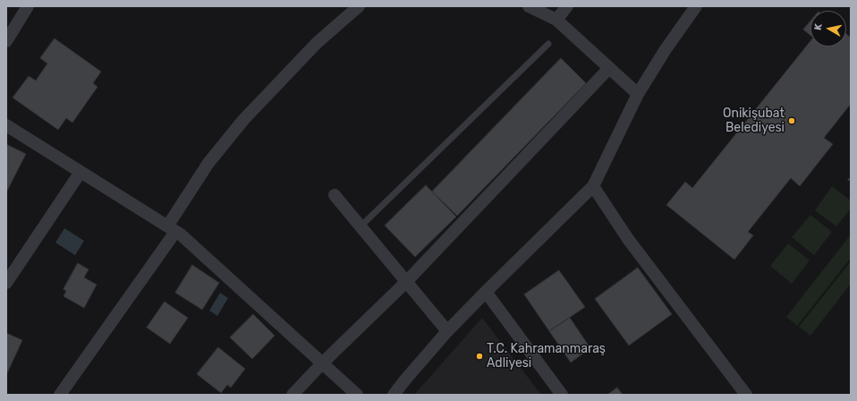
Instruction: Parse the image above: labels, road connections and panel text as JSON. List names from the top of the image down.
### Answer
{
  "places": ["Onikişubat Belediyesi", "T.C. Kahramanmaraş Adliyesi"],
  "north": "left"
}
